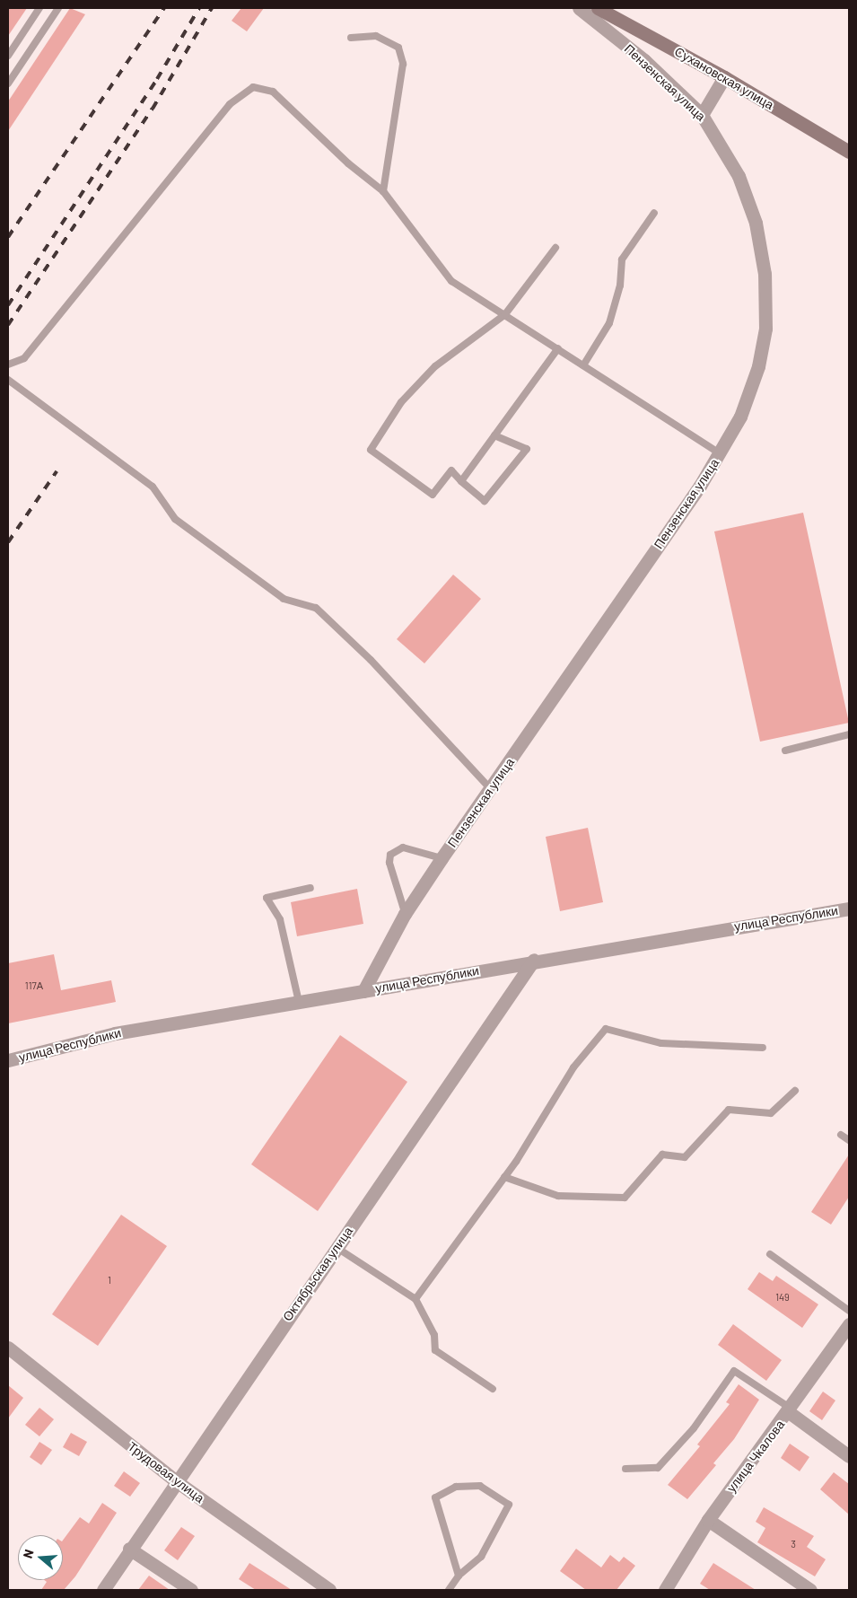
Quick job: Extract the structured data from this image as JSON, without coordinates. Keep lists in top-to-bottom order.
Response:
{
  "streets": {
    "street": [
      "Сухановская улица",
      "Пензенская улица",
      "улица Республики",
      "Октябрьская улица",
      "улица Чкалова",
      "Трудовая улица"
    ]
  },
  "crossings": [
    ["Пензенская улица", "улица Республики"],
    ["улица Республики", "Октябрьская улица"],
    ["Октябрьская улица", "Трудовая улица"]
  ],
  "house_numbers": [
    "117А",
    "1",
    "149",
    "3"
  ],
  "north": "left"
}
